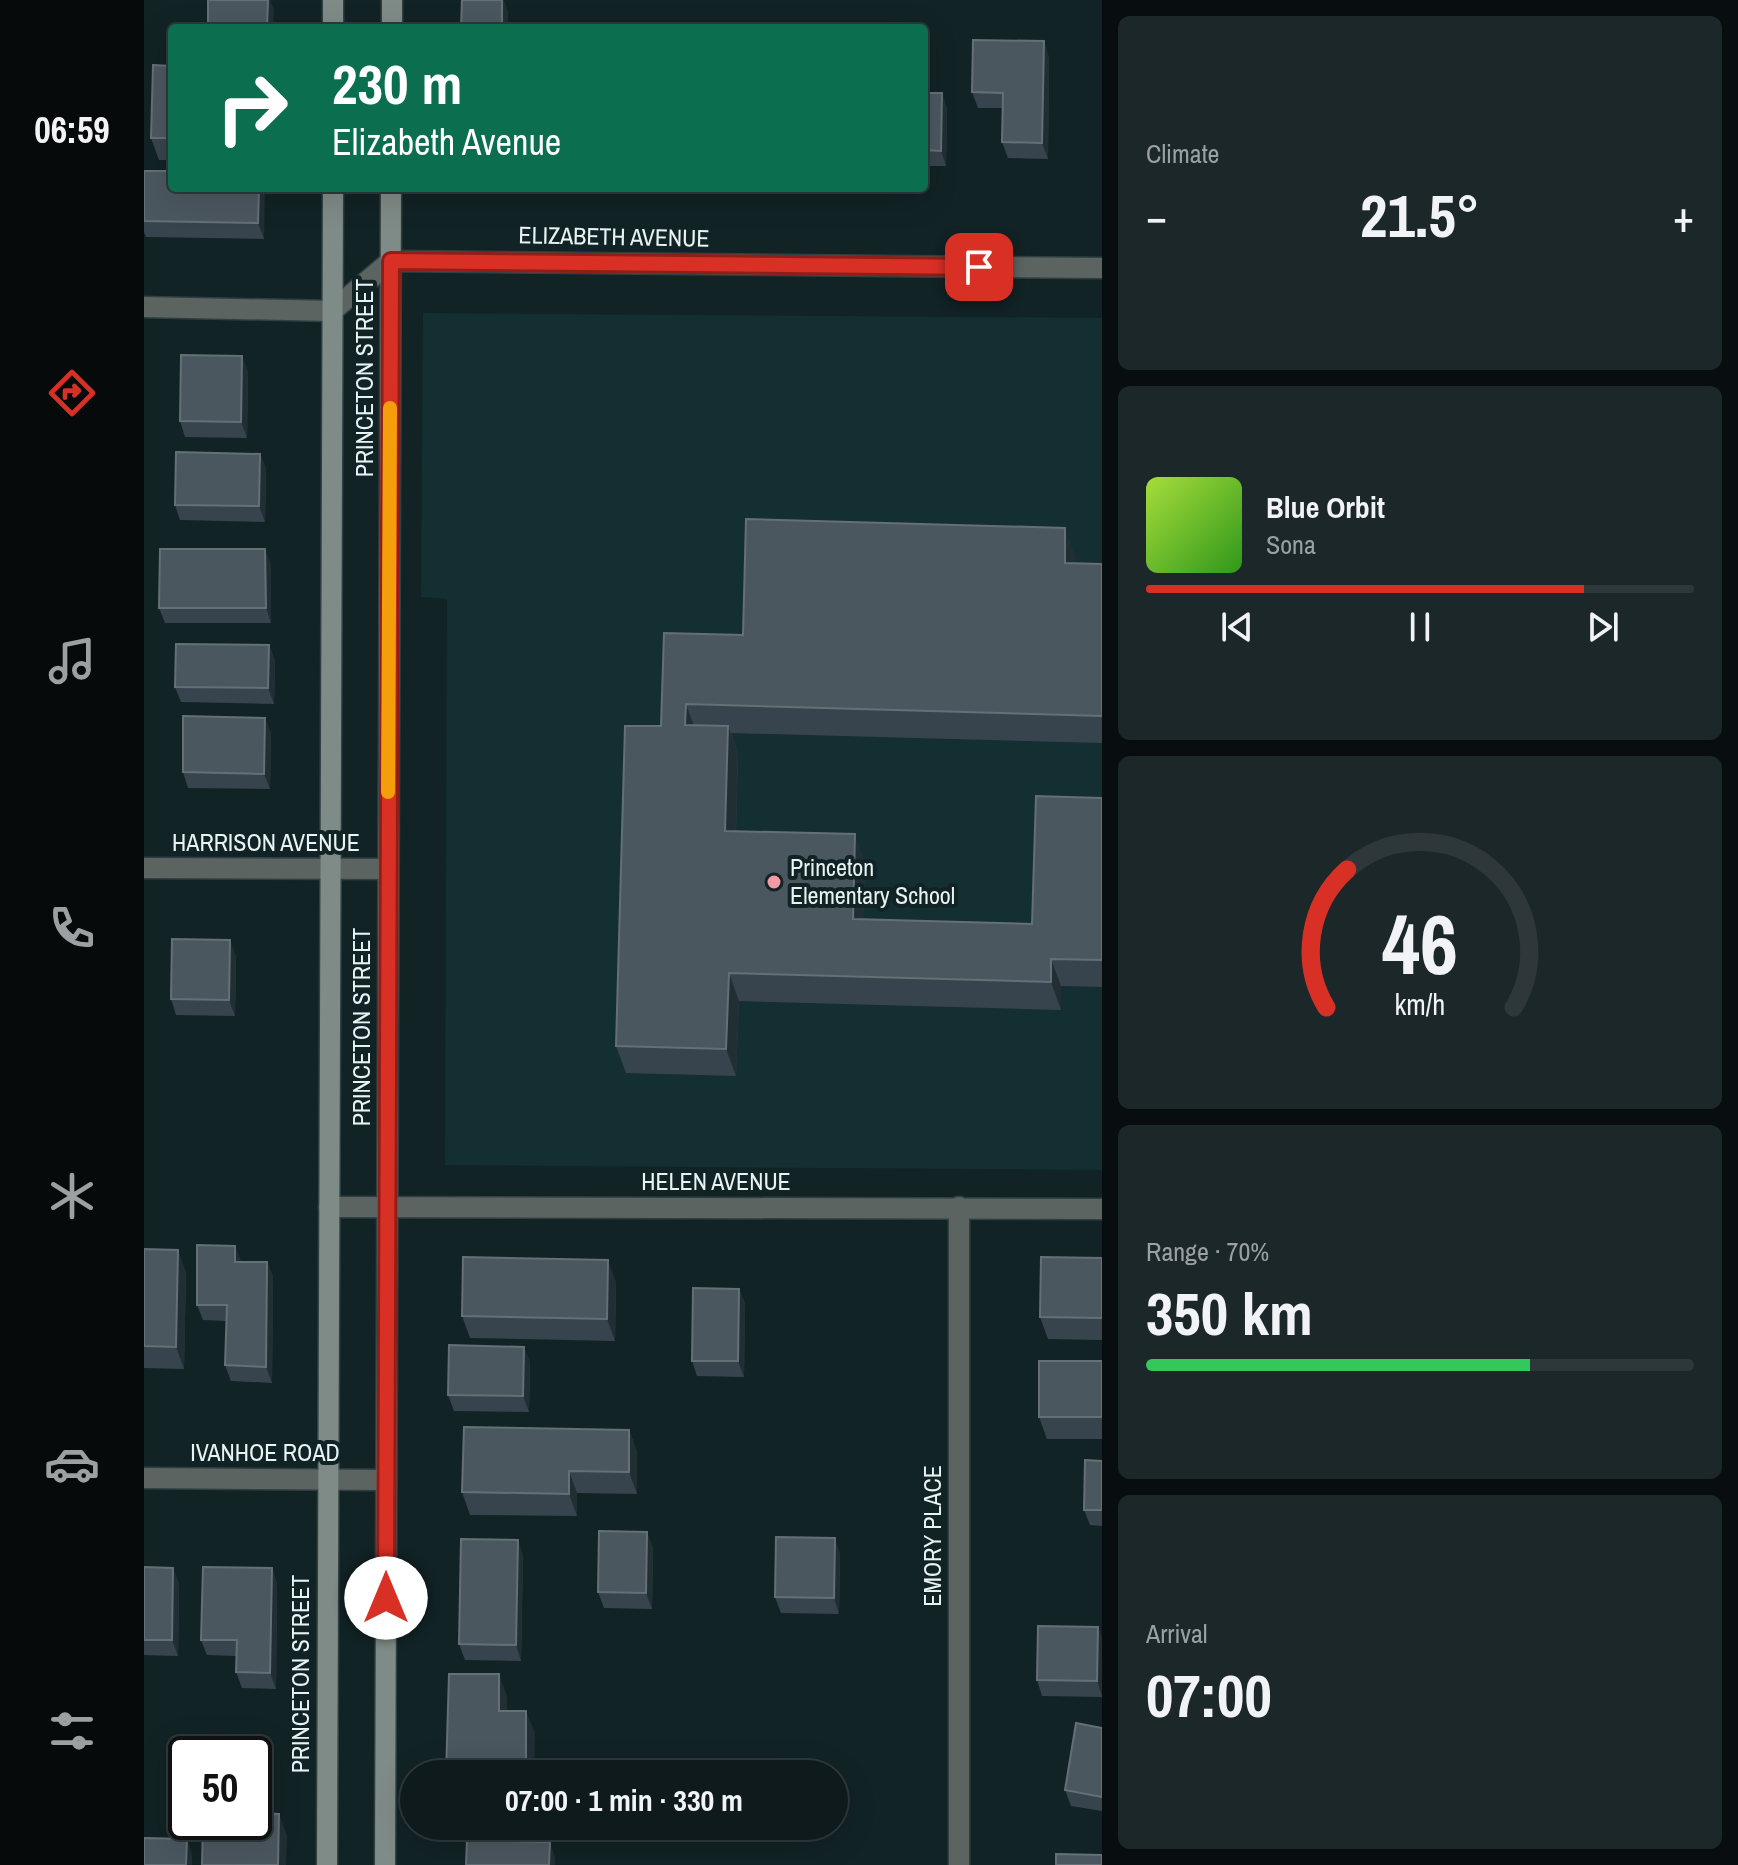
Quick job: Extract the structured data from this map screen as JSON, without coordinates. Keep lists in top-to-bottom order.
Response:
{
  "streets": {
    "main road": ["PRINCETON STREET"],
    "street": [
      "ELIZABETH AVENUE",
      "HARRISON AVENUE",
      "HELEN AVENUE",
      "IVANHOE ROAD",
      "EMORY PLACE"
    ]
  },
  "crossings": [
    ["ELIZABETH AVENUE", "PRINCETON STREET"],
    ["PRINCETON STREET", "HARRISON AVENUE"],
    ["PRINCETON STREET", "HELEN AVENUE"],
    ["PRINCETON STREET", "IVANHOE ROAD"],
    ["HELEN AVENUE", "EMORY PLACE"]
  ],
  "places": ["Princeton Elementary School"],
  "page": {
    "tabs": "06:59",
    "tile": [
      "Climate",
      ["Range · 70%", "350 km"],
      ["Arrival", "07:00"]
    ],
    "turn": ["230 m", "Elizabeth Avenue"],
    "heat": ["−", "21.5°", "+"],
    "song": ["Blue Orbit", "Sona"],
    "limit": "50",
    "trip": "07:00 · 1 min · 330 m",
    "gauge": ["46", "km/h"]
  }
}
